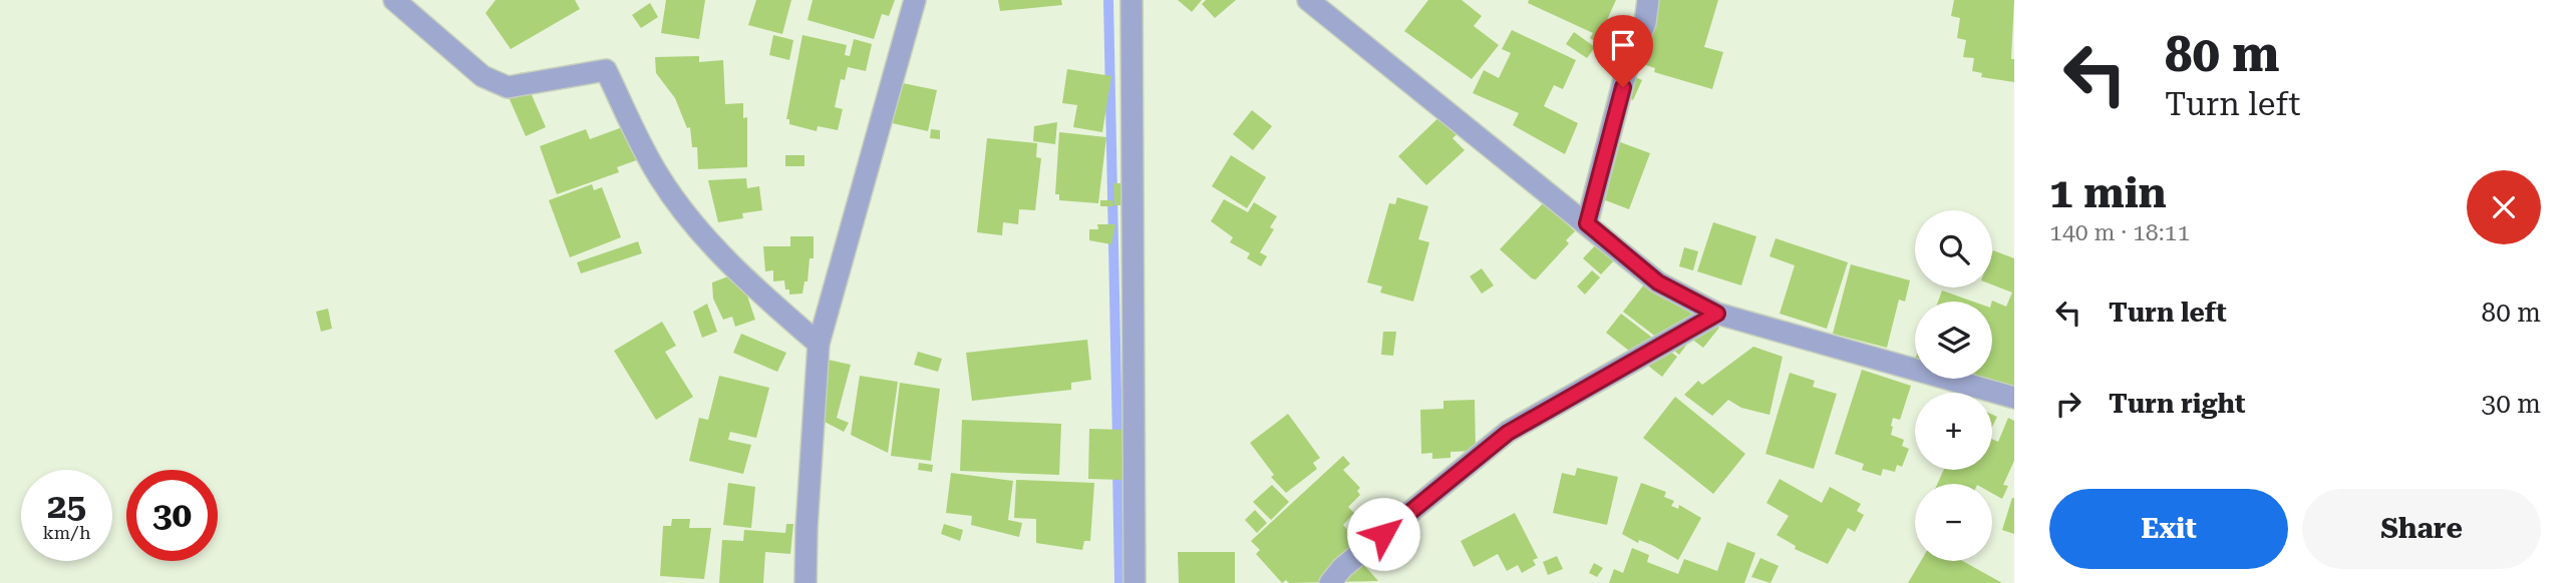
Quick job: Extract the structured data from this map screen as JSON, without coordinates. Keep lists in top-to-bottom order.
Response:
{
  "page": {
    "turn": ["80 m", "Turn left"],
    "heading": ["1 min", "140 m · 18:11"],
    "map_buttons": ["+", "−"],
    "list": [
      {
        "name": "Turn left",
        "value": "80 m"
      },
      {
        "name": "Turn right",
        "value": "30 m"
      }
    ],
    "speed": "25 km/h",
    "limit": "30",
    "buttons": ["Exit", "Share"]
  }
}
